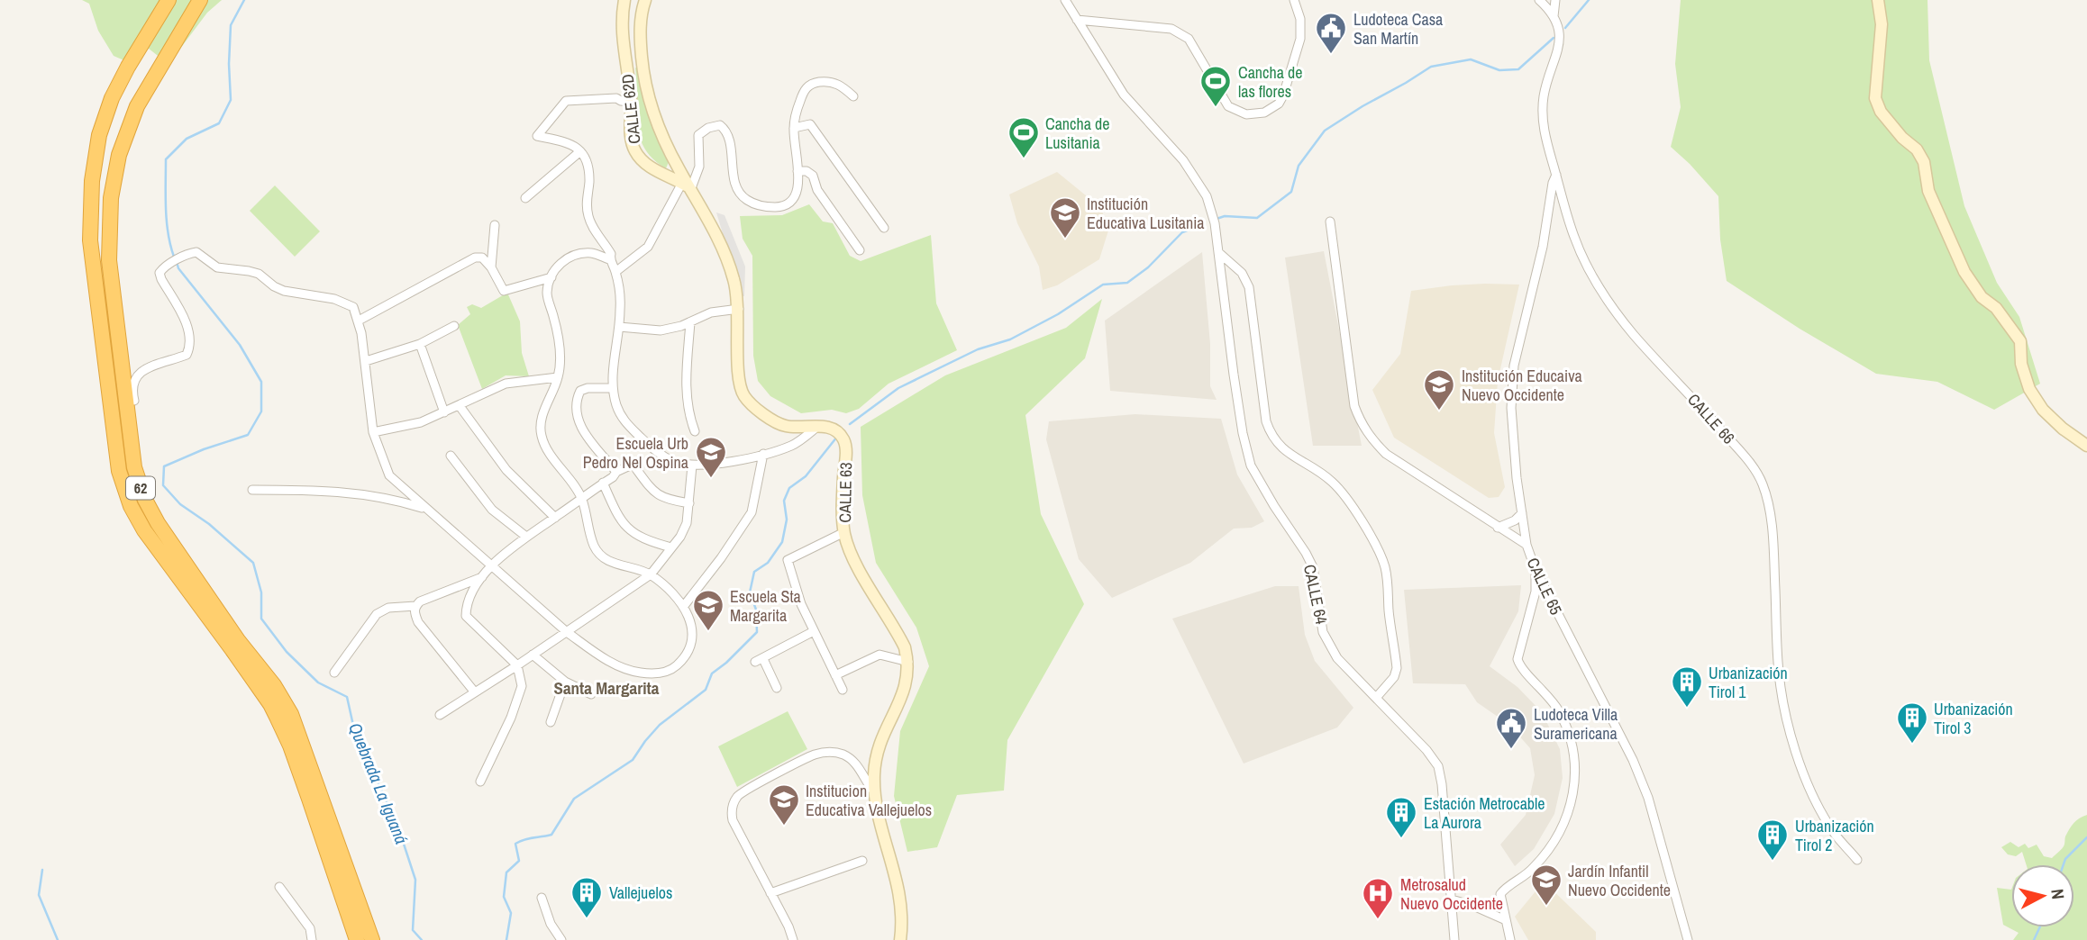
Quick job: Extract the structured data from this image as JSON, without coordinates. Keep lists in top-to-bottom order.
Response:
{
  "streets": {
    "highway": ["62"],
    "main road": ["CALLE 62D", "CALLE 63"],
    "street": ["CALLE 66", "CALLE 65", "CALLE 64"]
  },
  "crossings": [
    ["CALLE 66", "CALLE 65"]
  ],
  "districts": ["Santa Margarita"],
  "water": ["Quebrada La Iguaná"],
  "places": {
    "public building": ["Ludoteca Casa San Martín", "Ludoteca Villa Suramericana"],
    "sports": ["Cancha de las flores", "Cancha de Lusitania"],
    "school or university": [
      "Institución Educativa Lusitania",
      "Institución Educaiva Nuevo Occidente",
      "Escuela Urb Pedro Nel Ospina",
      "Escuela Sta Margarita",
      "Institucion Educativa Vallejuelos",
      "Jardín Infantil Nuevo Occidente"
    ],
    "building": [
      "Urbanización Tirol 1",
      "Urbanización Tirol 3",
      "Estación Metrocable La Aurora",
      "Urbanización Tirol 2",
      "Vallejuelos"
    ],
    "hospital": ["Metrosalud Nuevo Occidente"]
  },
  "north": "right"
}
